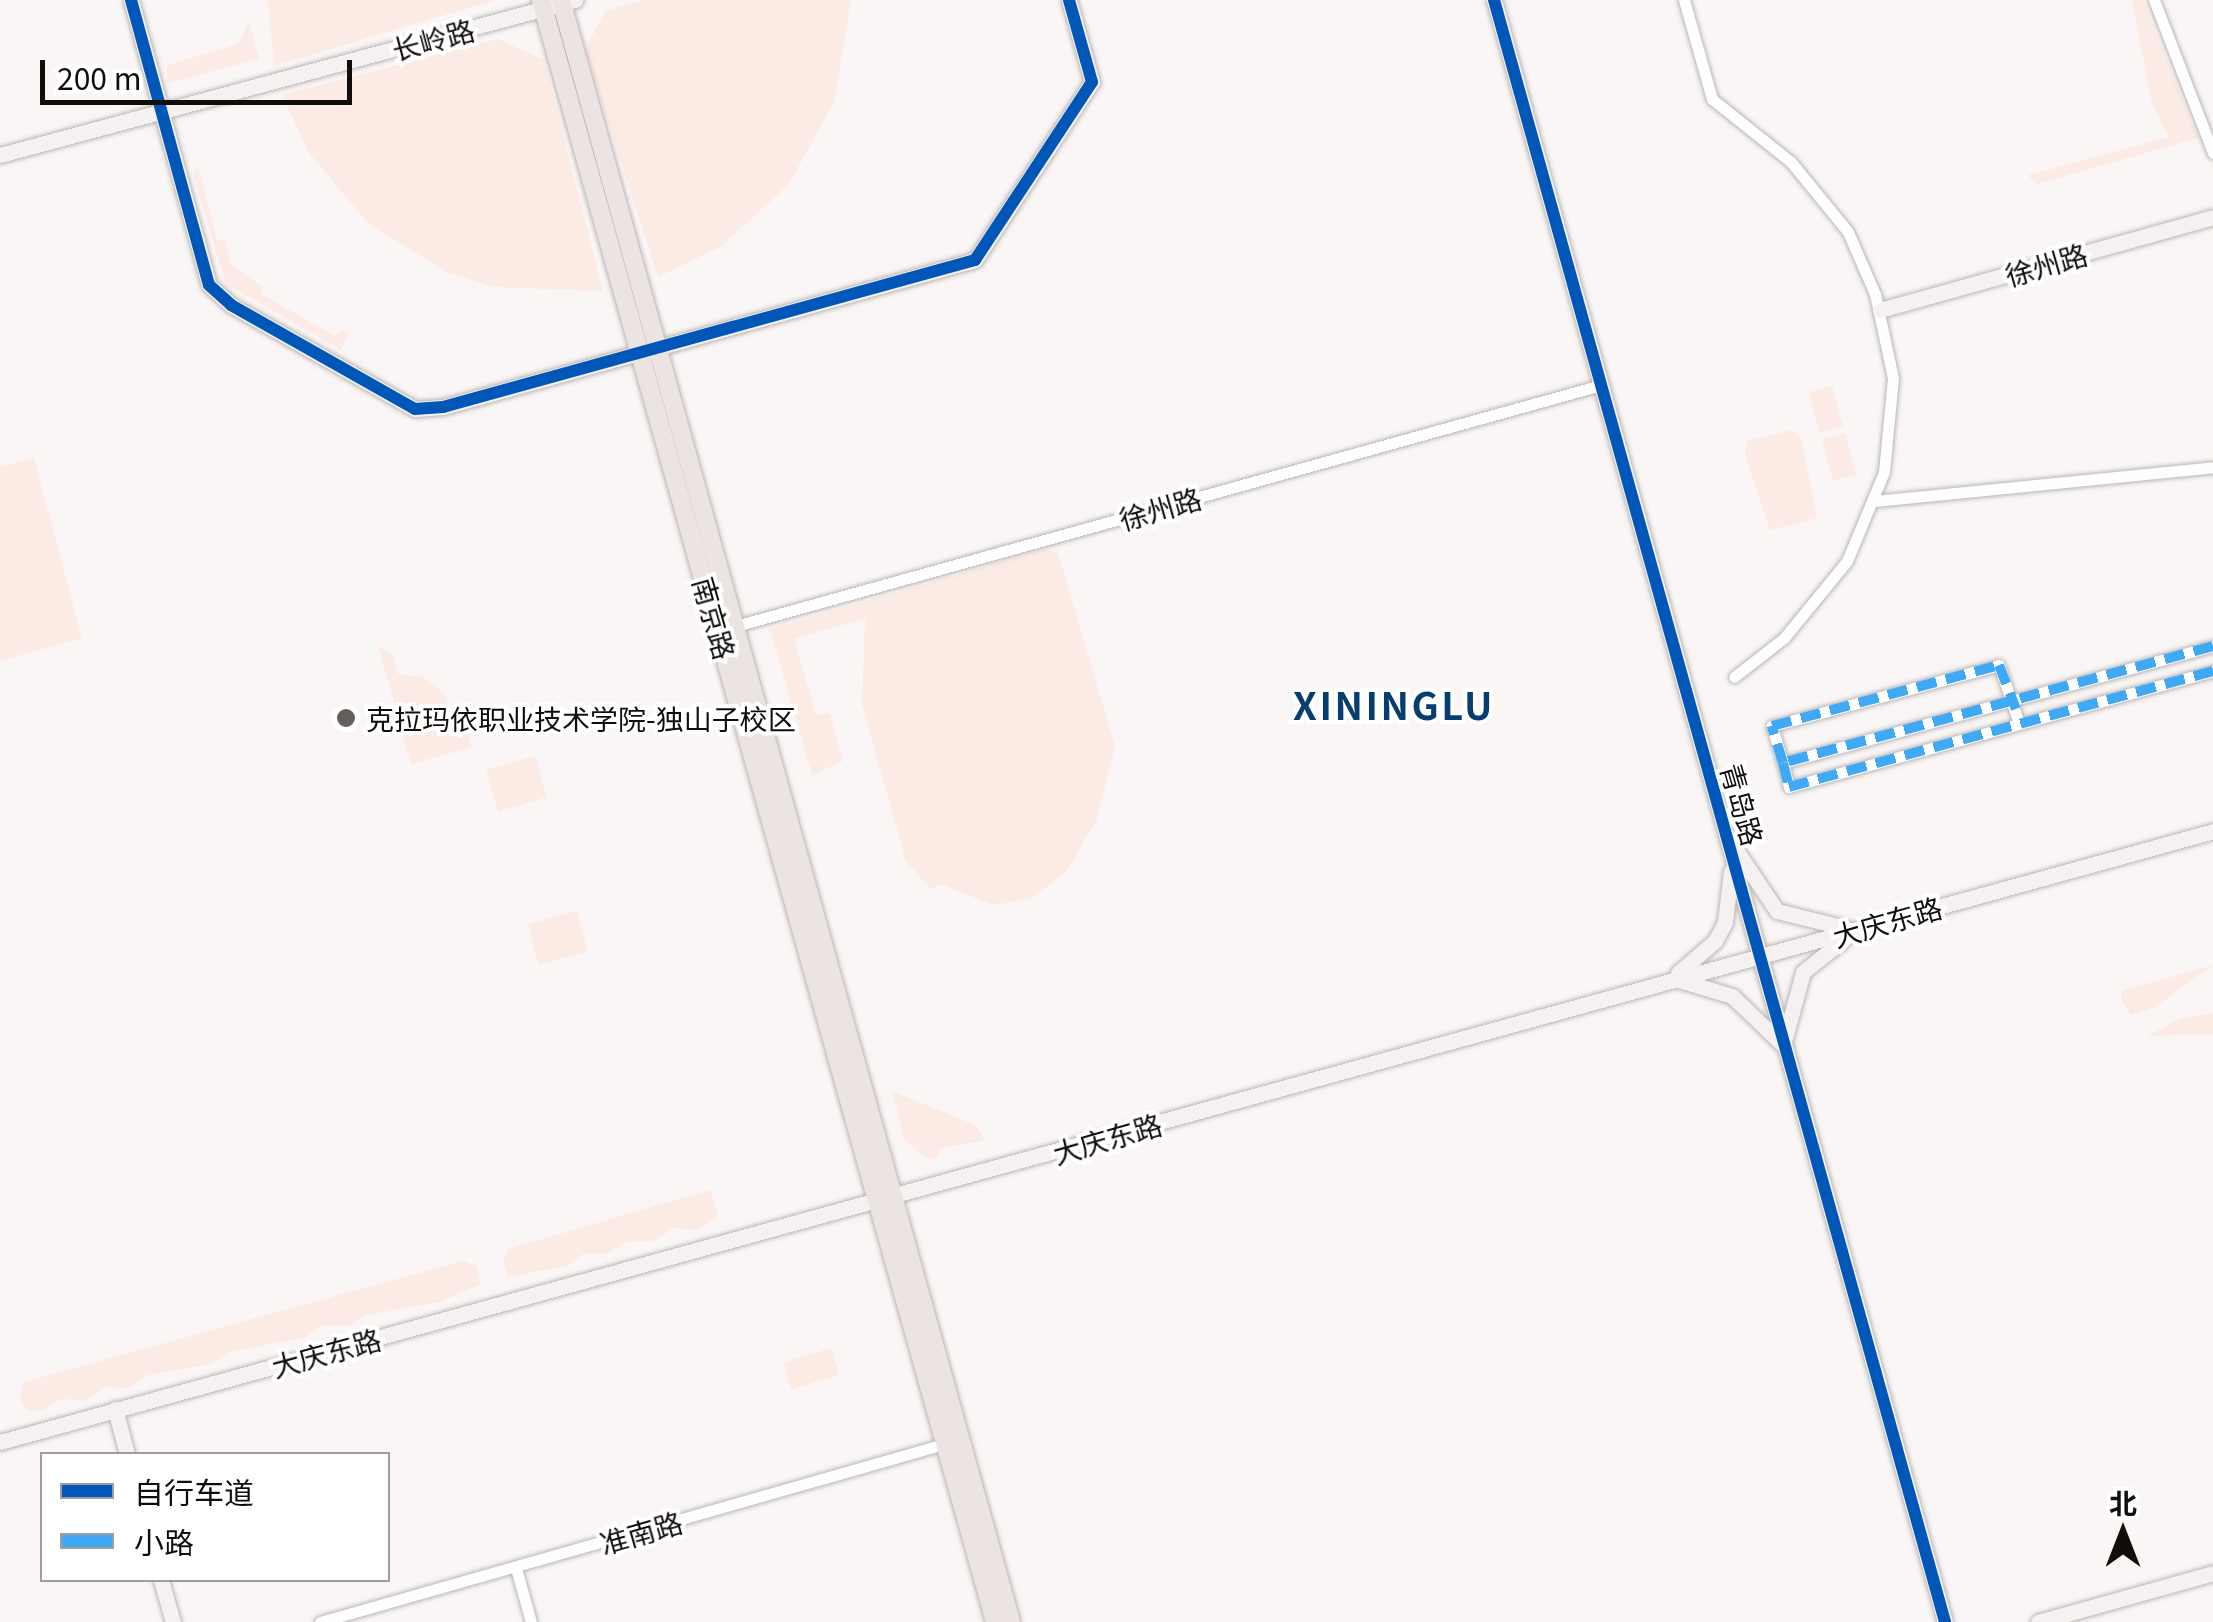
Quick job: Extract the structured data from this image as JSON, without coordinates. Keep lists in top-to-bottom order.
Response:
{
  "streets": {
    "main road": ["南京路"],
    "street": [
      "长岭路",
      "徐州路",
      "青岛路",
      "大庆东路",
      "准南路"
    ]
  },
  "crossings": [
    ["长岭路", "南京路"],
    ["徐州路", "南京路"],
    ["徐州路", "青岛路"],
    ["南京路", "大庆东路"],
    ["南京路", "准南路"],
    ["青岛路", "大庆东路"]
  ],
  "districts": ["XININGLU"],
  "places": ["克拉玛依职业技术学院-独山子校区"],
  "legend": ["自行车道", "小路"],
  "scale_bar": "200 m",
  "north": "top"
}
